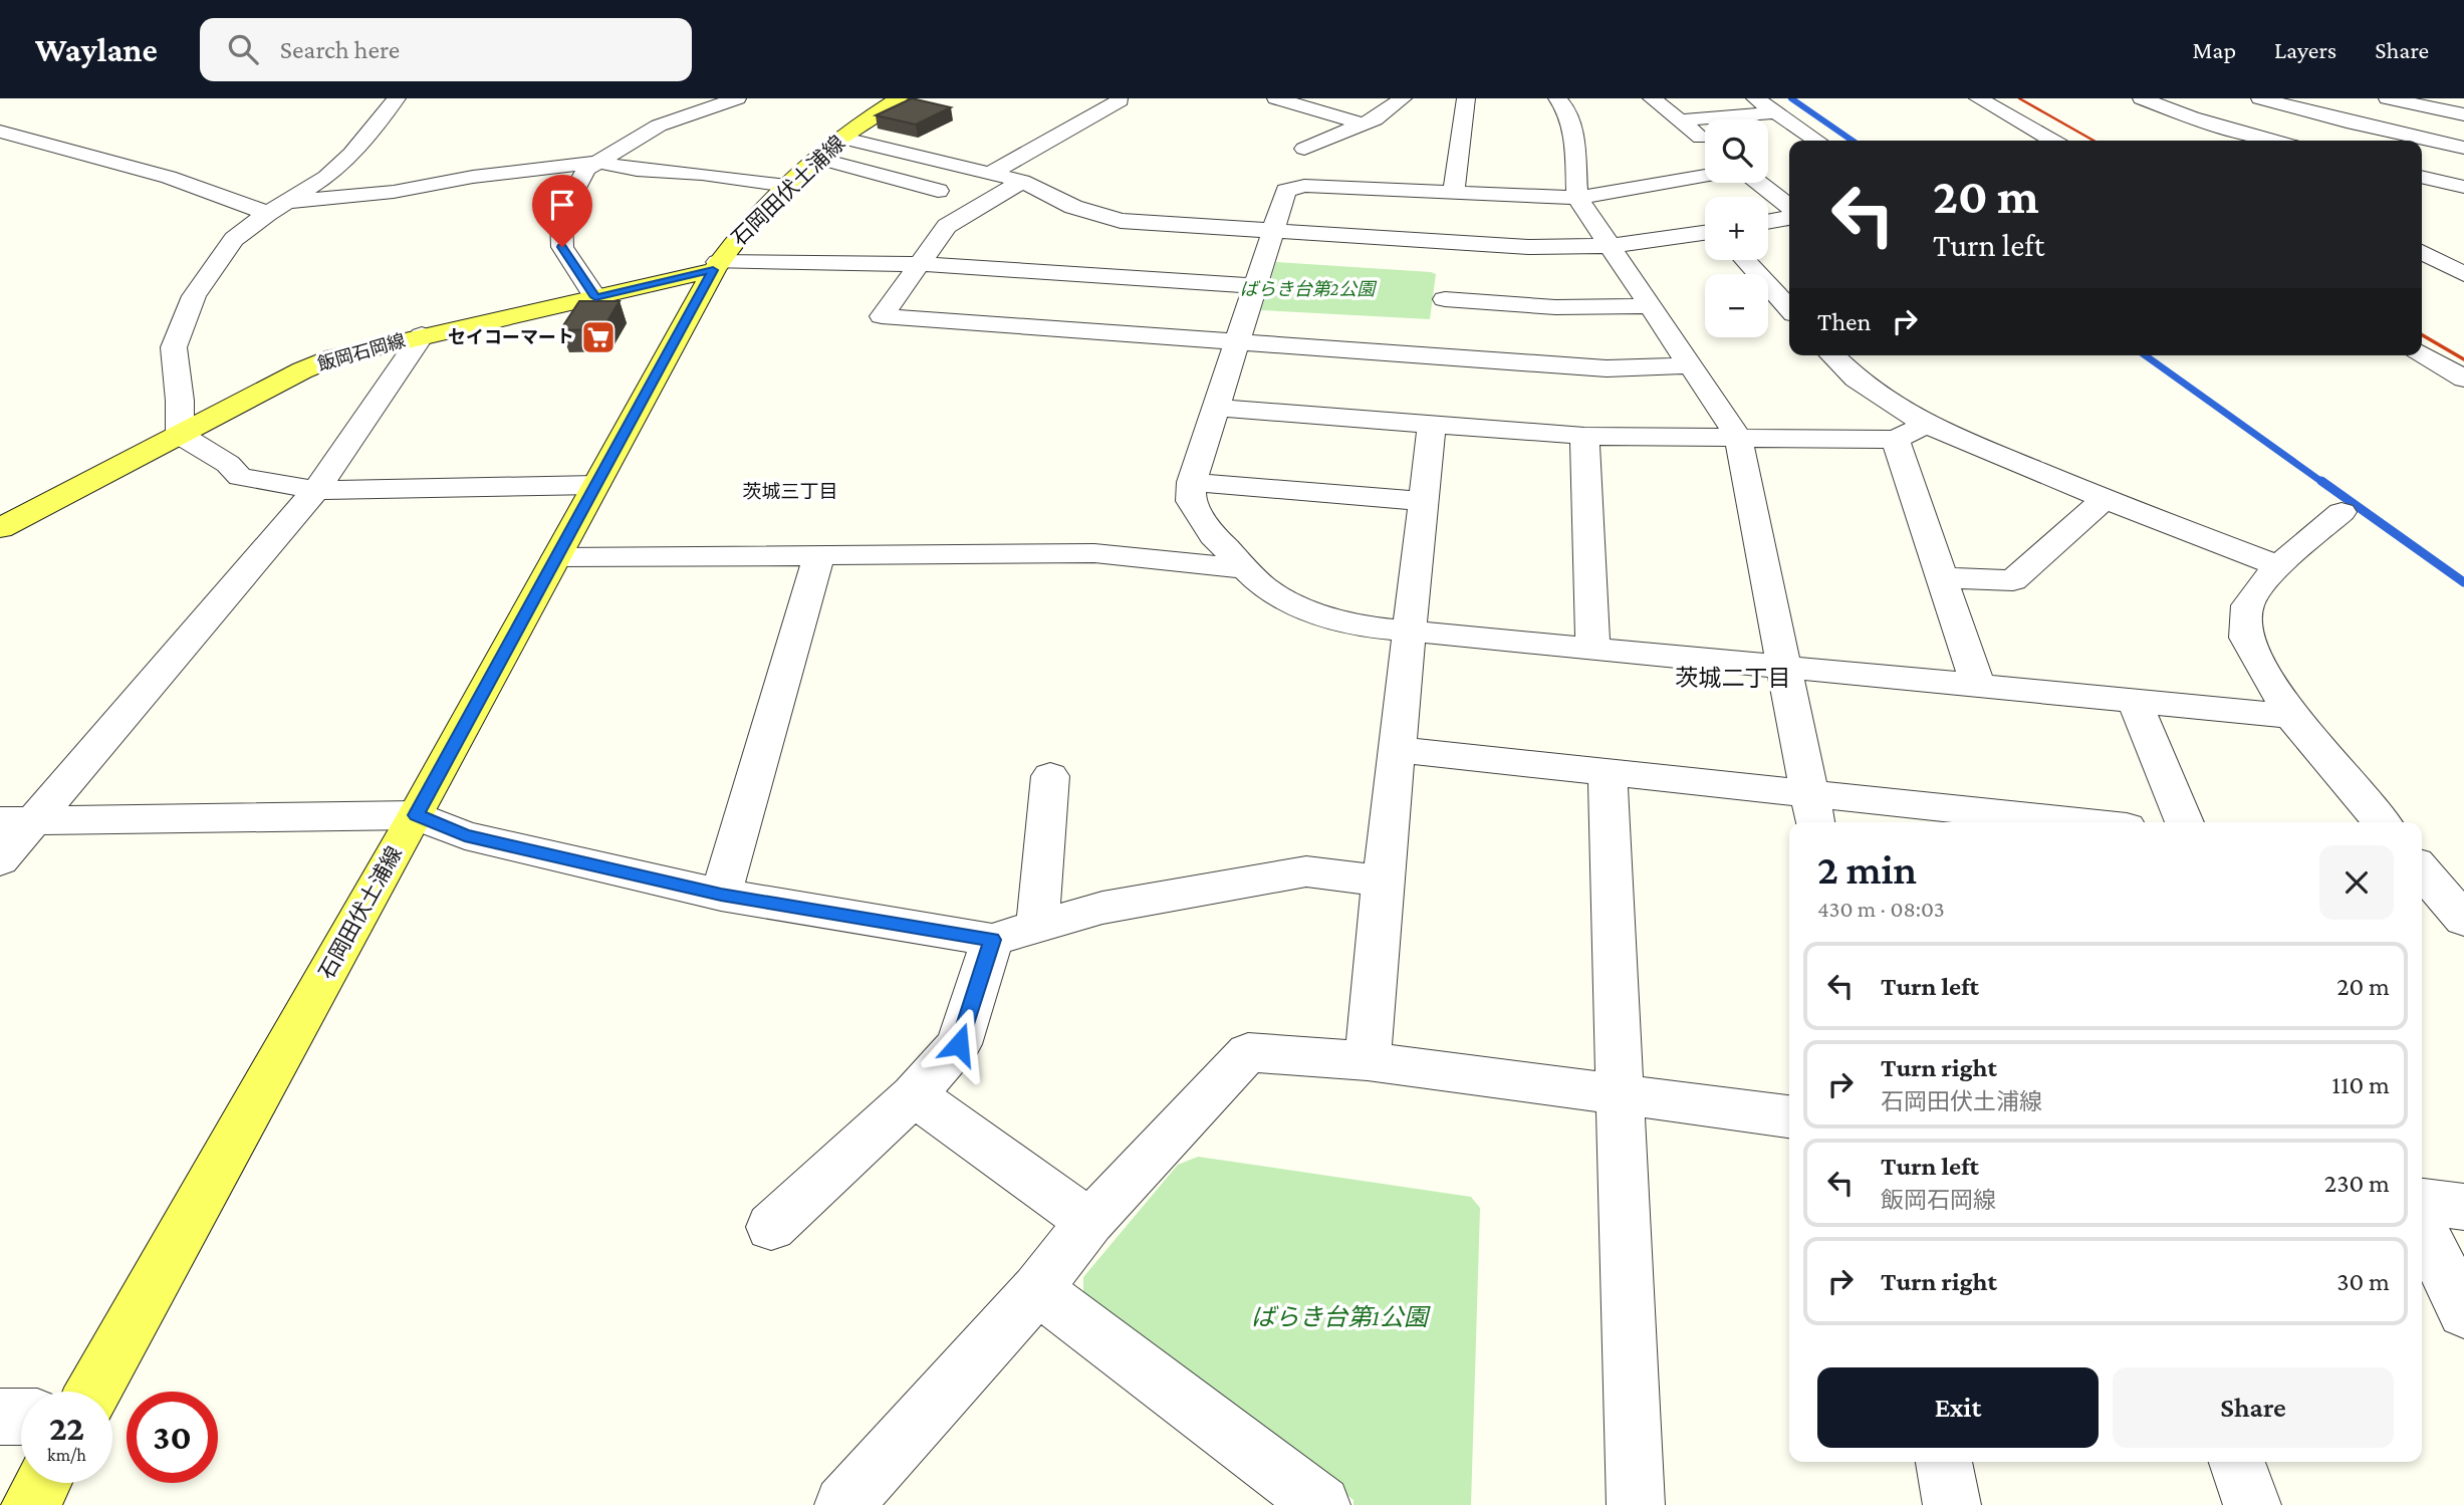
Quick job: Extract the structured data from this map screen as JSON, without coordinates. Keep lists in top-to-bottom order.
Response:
{
  "streets": {
    "main road": ["石岡田伏土浦線", "飯岡石岡線"]
  },
  "crossings": [
    ["石岡田伏土浦線", "飯岡石岡線"]
  ],
  "districts": ["茨城三丁目", "茨城二丁目"],
  "parks": ["ばらき台第2公園", "ばらき台第1公園"],
  "places": {
    "supermarket": ["セイコーマート"]
  },
  "page": {
    "header": "Waylane",
    "search": "Search here",
    "nav": ["Map", "Layers", "Share"],
    "map_buttons": ["+", "−"],
    "turn": ["20 m", "Turn left"],
    "then": "Then",
    "heading": ["2 min", "430 m · 08:03"],
    "list": [
      {
        "name": "Turn left",
        "value": "20 m"
      },
      {
        "name": "Turn right",
        "note": "石岡田伏土浦線",
        "value": "110 m"
      },
      {
        "name": "Turn left",
        "note": "飯岡石岡線",
        "value": "230 m"
      },
      {
        "name": "Turn right",
        "value": "30 m"
      }
    ],
    "buttons": ["Exit", "Share"],
    "speed": "22 km/h",
    "limit": "30"
  }
}
